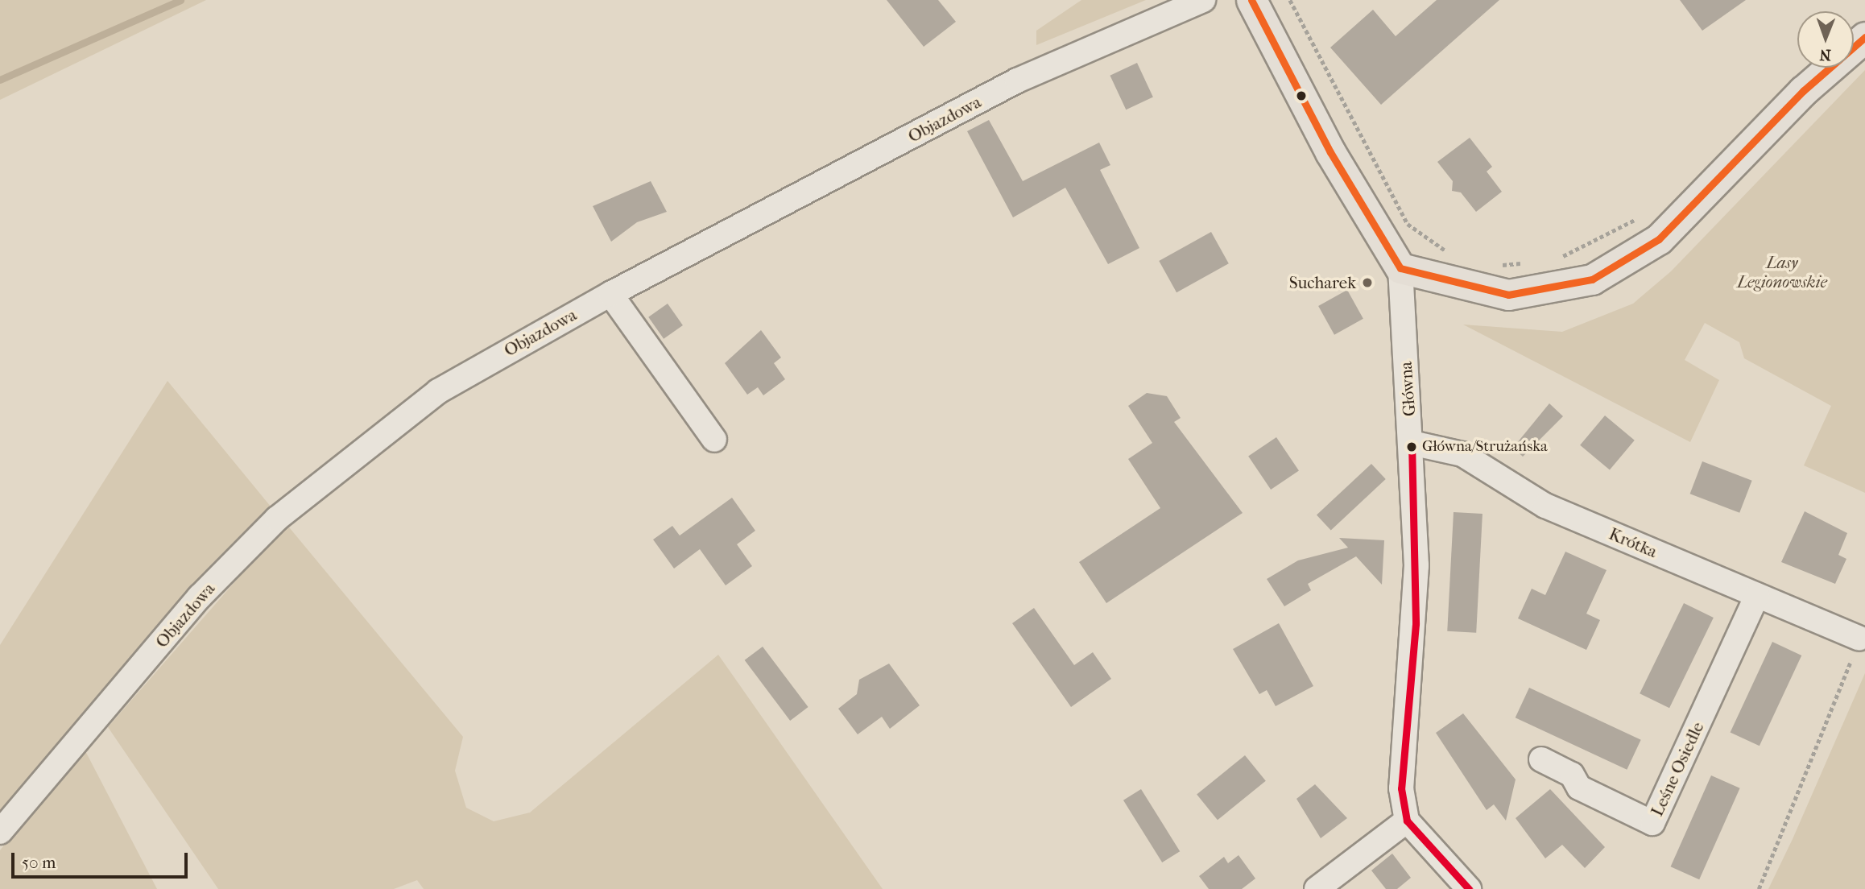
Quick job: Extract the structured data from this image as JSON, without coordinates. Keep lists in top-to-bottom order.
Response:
{
  "streets": {
    "street": [
      "Objazdowa",
      "Główna",
      "Krótka",
      "Leśne Osiedle"
    ]
  },
  "crossings": [
    ["Główna", "Krótka"],
    ["Krótka", "Leśne Osiedle"]
  ],
  "parks": ["Lasy Legionowskie"],
  "places": ["Sucharek", "Główna/Strużańska"],
  "scale_bar": "50 m",
  "north": "bottom"
}
